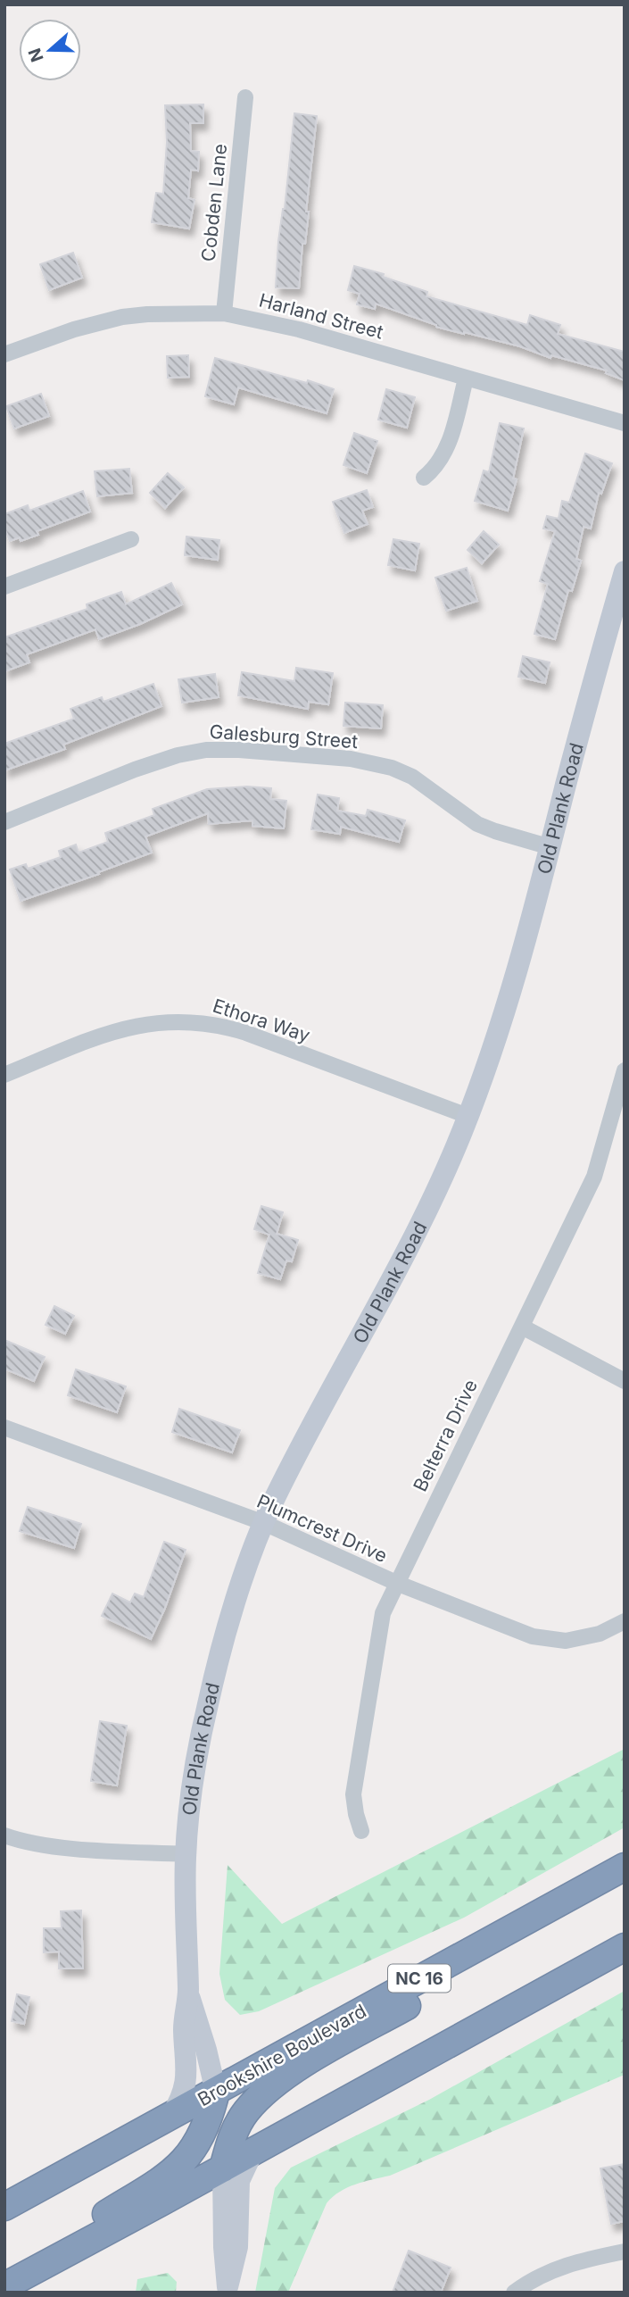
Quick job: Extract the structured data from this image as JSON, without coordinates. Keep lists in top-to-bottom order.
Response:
{
  "streets": {
    "highway": ["NC 16", "Brookshire Boulevard"],
    "street": [
      "Cobden Lane",
      "Harland Street",
      "Galesburg Street",
      "Old Plank Road",
      "Ethora Way",
      "Belterra Drive",
      "Plumcrest Drive"
    ]
  },
  "crossings": [
    ["Cobden Lane", "Harland Street"],
    ["Galesburg Street", "Old Plank Road"],
    ["Old Plank Road", "Ethora Way"],
    ["Old Plank Road", "Plumcrest Drive"],
    ["Old Plank Road", "Brookshire Boulevard"],
    ["Belterra Drive", "Plumcrest Drive"]
  ],
  "north": "left"
}
